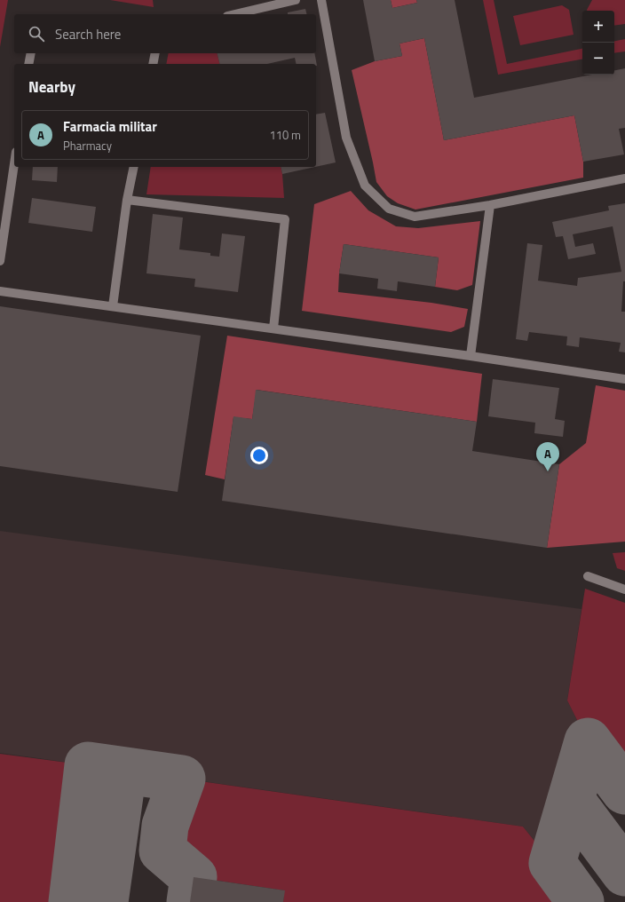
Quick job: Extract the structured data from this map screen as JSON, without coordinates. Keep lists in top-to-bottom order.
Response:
{
  "page": {
    "map_buttons": ["+", "−"],
    "search": "Search here",
    "heading": "Nearby",
    "list": [
      {
        "mark": "A",
        "name": "Farmacia militar",
        "note": "Pharmacy",
        "value": "110 m"
      }
    ],
    "pins": "A"
  }
}
